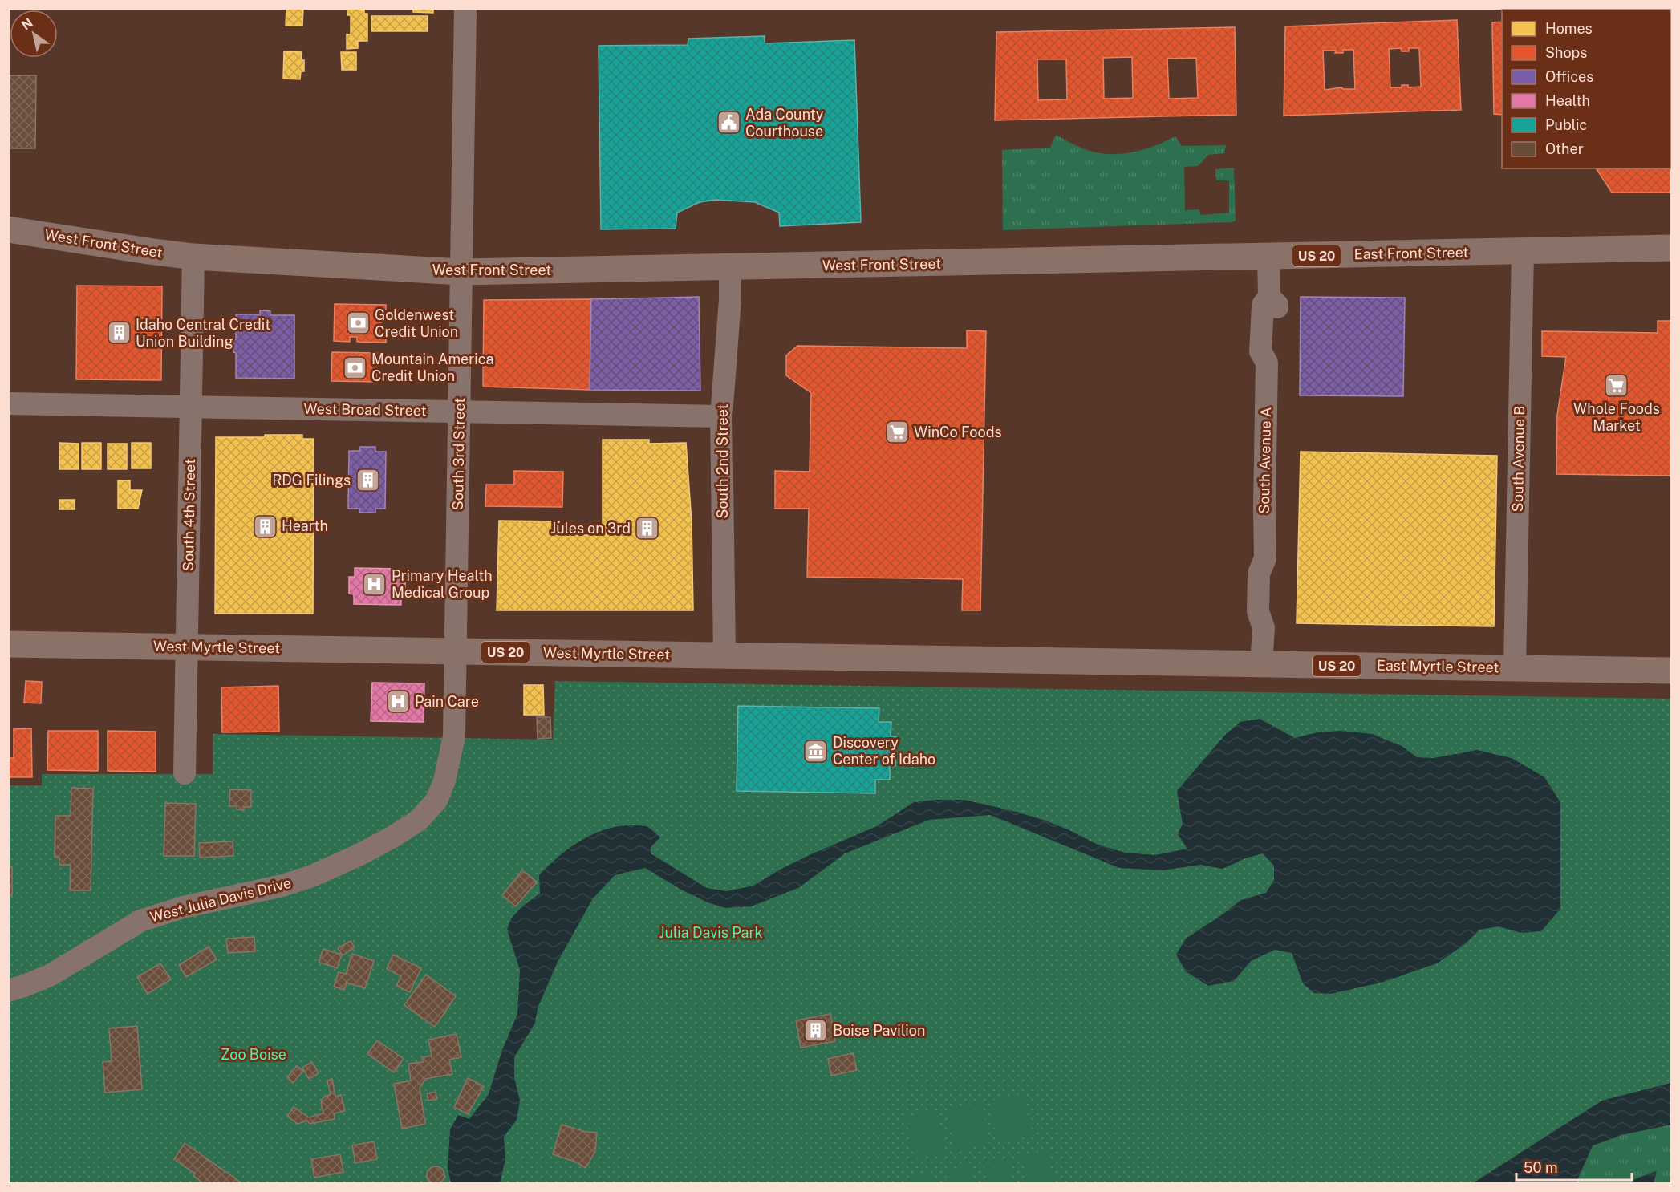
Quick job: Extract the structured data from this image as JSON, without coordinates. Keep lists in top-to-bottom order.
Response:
{
  "streets": {
    "main road": [
      "West Front Street",
      "East Front Street",
      "US 20",
      "West Myrtle Street",
      "East Myrtle Street"
    ],
    "street": [
      "West Broad Street",
      "South 3rd Street",
      "South Avenue B",
      "South Avenue A",
      "South 2nd Street",
      "South 4th Street",
      "West Julia Davis Drive"
    ]
  },
  "crossings": [
    ["West Front Street", "East Front Street"],
    ["West Front Street", "South 3rd Street"],
    ["West Front Street", "South 2nd Street"],
    ["West Front Street", "South 4th Street"],
    ["East Front Street", "South Avenue B"],
    ["East Front Street", "South Avenue A"],
    ["West Broad Street", "South 3rd Street"],
    ["West Broad Street", "South 2nd Street"],
    ["West Broad Street", "South 4th Street"],
    ["South 3rd Street", "West Myrtle Street"],
    ["South 3rd Street", "West Julia Davis Drive"],
    ["South Avenue B", "East Myrtle Street"],
    ["South Avenue A", "East Myrtle Street"],
    ["South 2nd Street", "West Myrtle Street"],
    ["South 4th Street", "West Myrtle Street"],
    ["West Myrtle Street", "East Myrtle Street"]
  ],
  "parks": ["Julia Davis Park", "Zoo Boise"],
  "places": {
    "public building": ["Ada County Courthouse"],
    "bank": ["Goldenwest Credit Union", "Mountain America Credit Union"],
    "building": [
      "Idaho Central Credit Union Building",
      "RDG Filings",
      "Hearth",
      "Jules on 3rd",
      "Boise Pavilion"
    ],
    "supermarket": ["Whole Foods Market", "WinCo Foods"],
    "hospital": ["Primary Health Medical Group", "Pain Care"],
    "museum": ["Discovery Center of Idaho"]
  },
  "legend": [
    "Homes",
    "Shops",
    "Offices",
    "Health",
    "Public",
    "Other"
  ],
  "scale_bar": "50 m",
  "north": "top left"
}
